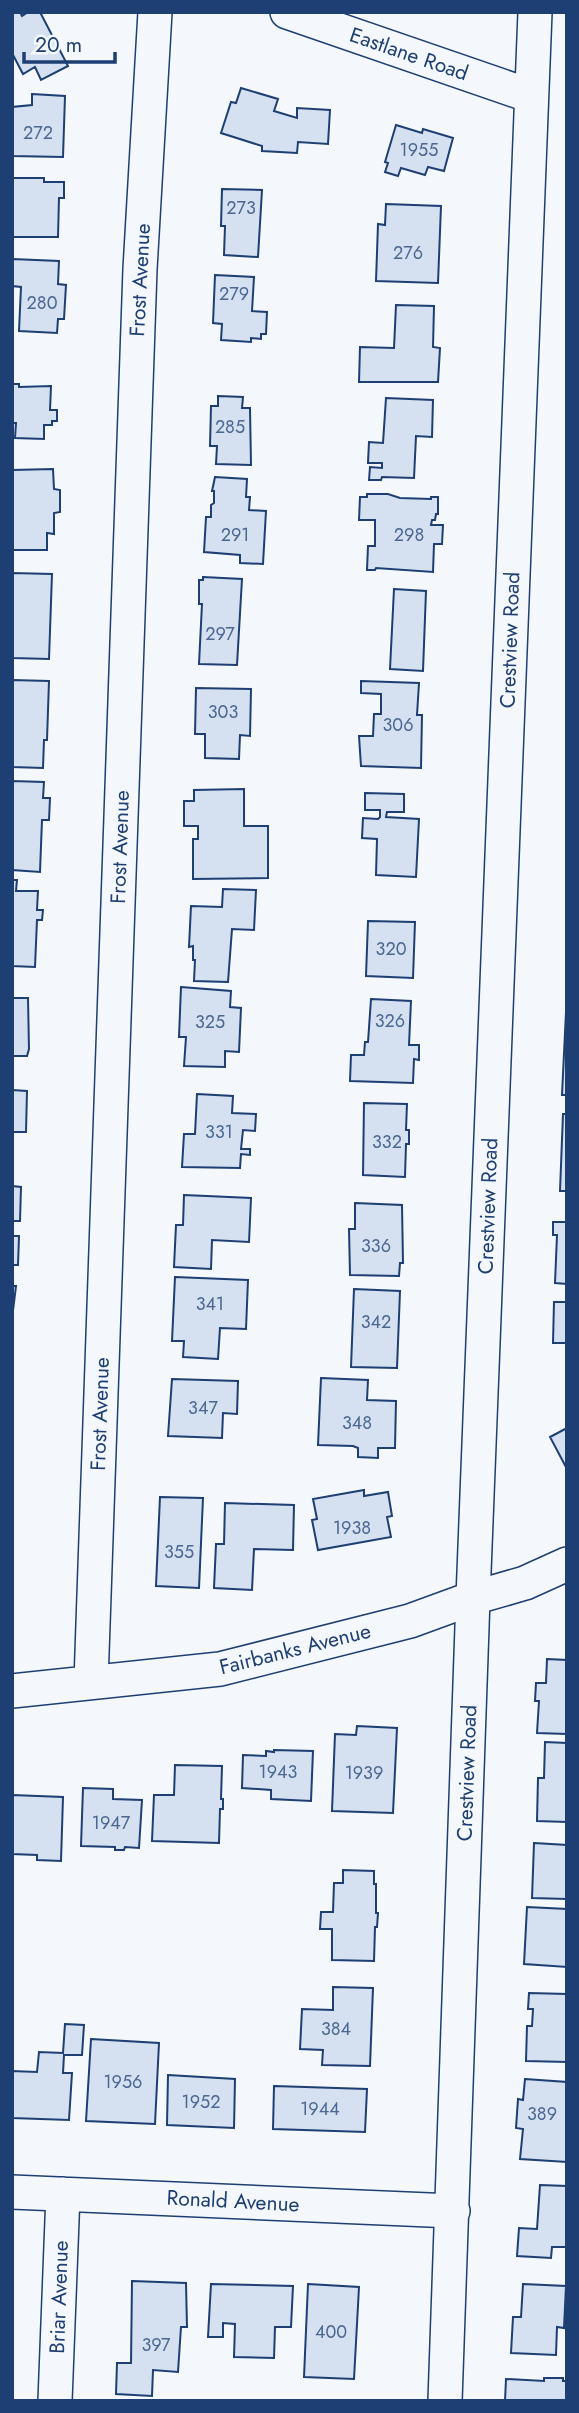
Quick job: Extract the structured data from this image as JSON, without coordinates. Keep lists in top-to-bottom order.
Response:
{
  "streets": {
    "street": [
      "Eastlane Road",
      "Frost Avenue",
      "Crestview Road",
      "Fairbanks Avenue",
      "Ronald Avenue",
      "Briar Avenue"
    ]
  },
  "crossings": [
    ["Eastlane Road", "Crestview Road"],
    ["Frost Avenue", "Fairbanks Avenue"],
    ["Crestview Road", "Fairbanks Avenue"],
    ["Crestview Road", "Ronald Avenue"],
    ["Ronald Avenue", "Briar Avenue"]
  ],
  "house_numbers": [
    "272",
    "1955",
    "273",
    "276",
    "279",
    "280",
    "285",
    "291",
    "298",
    "297",
    "303",
    "306",
    "320",
    "326",
    "325",
    "331",
    "332",
    "336",
    "341",
    "342",
    "347",
    "348",
    "1938",
    "355",
    "1943",
    "1939",
    "1947",
    "384",
    "1956",
    "1952",
    "1944",
    "389",
    "400",
    "397"
  ],
  "scale_bar": "20 m"
}
